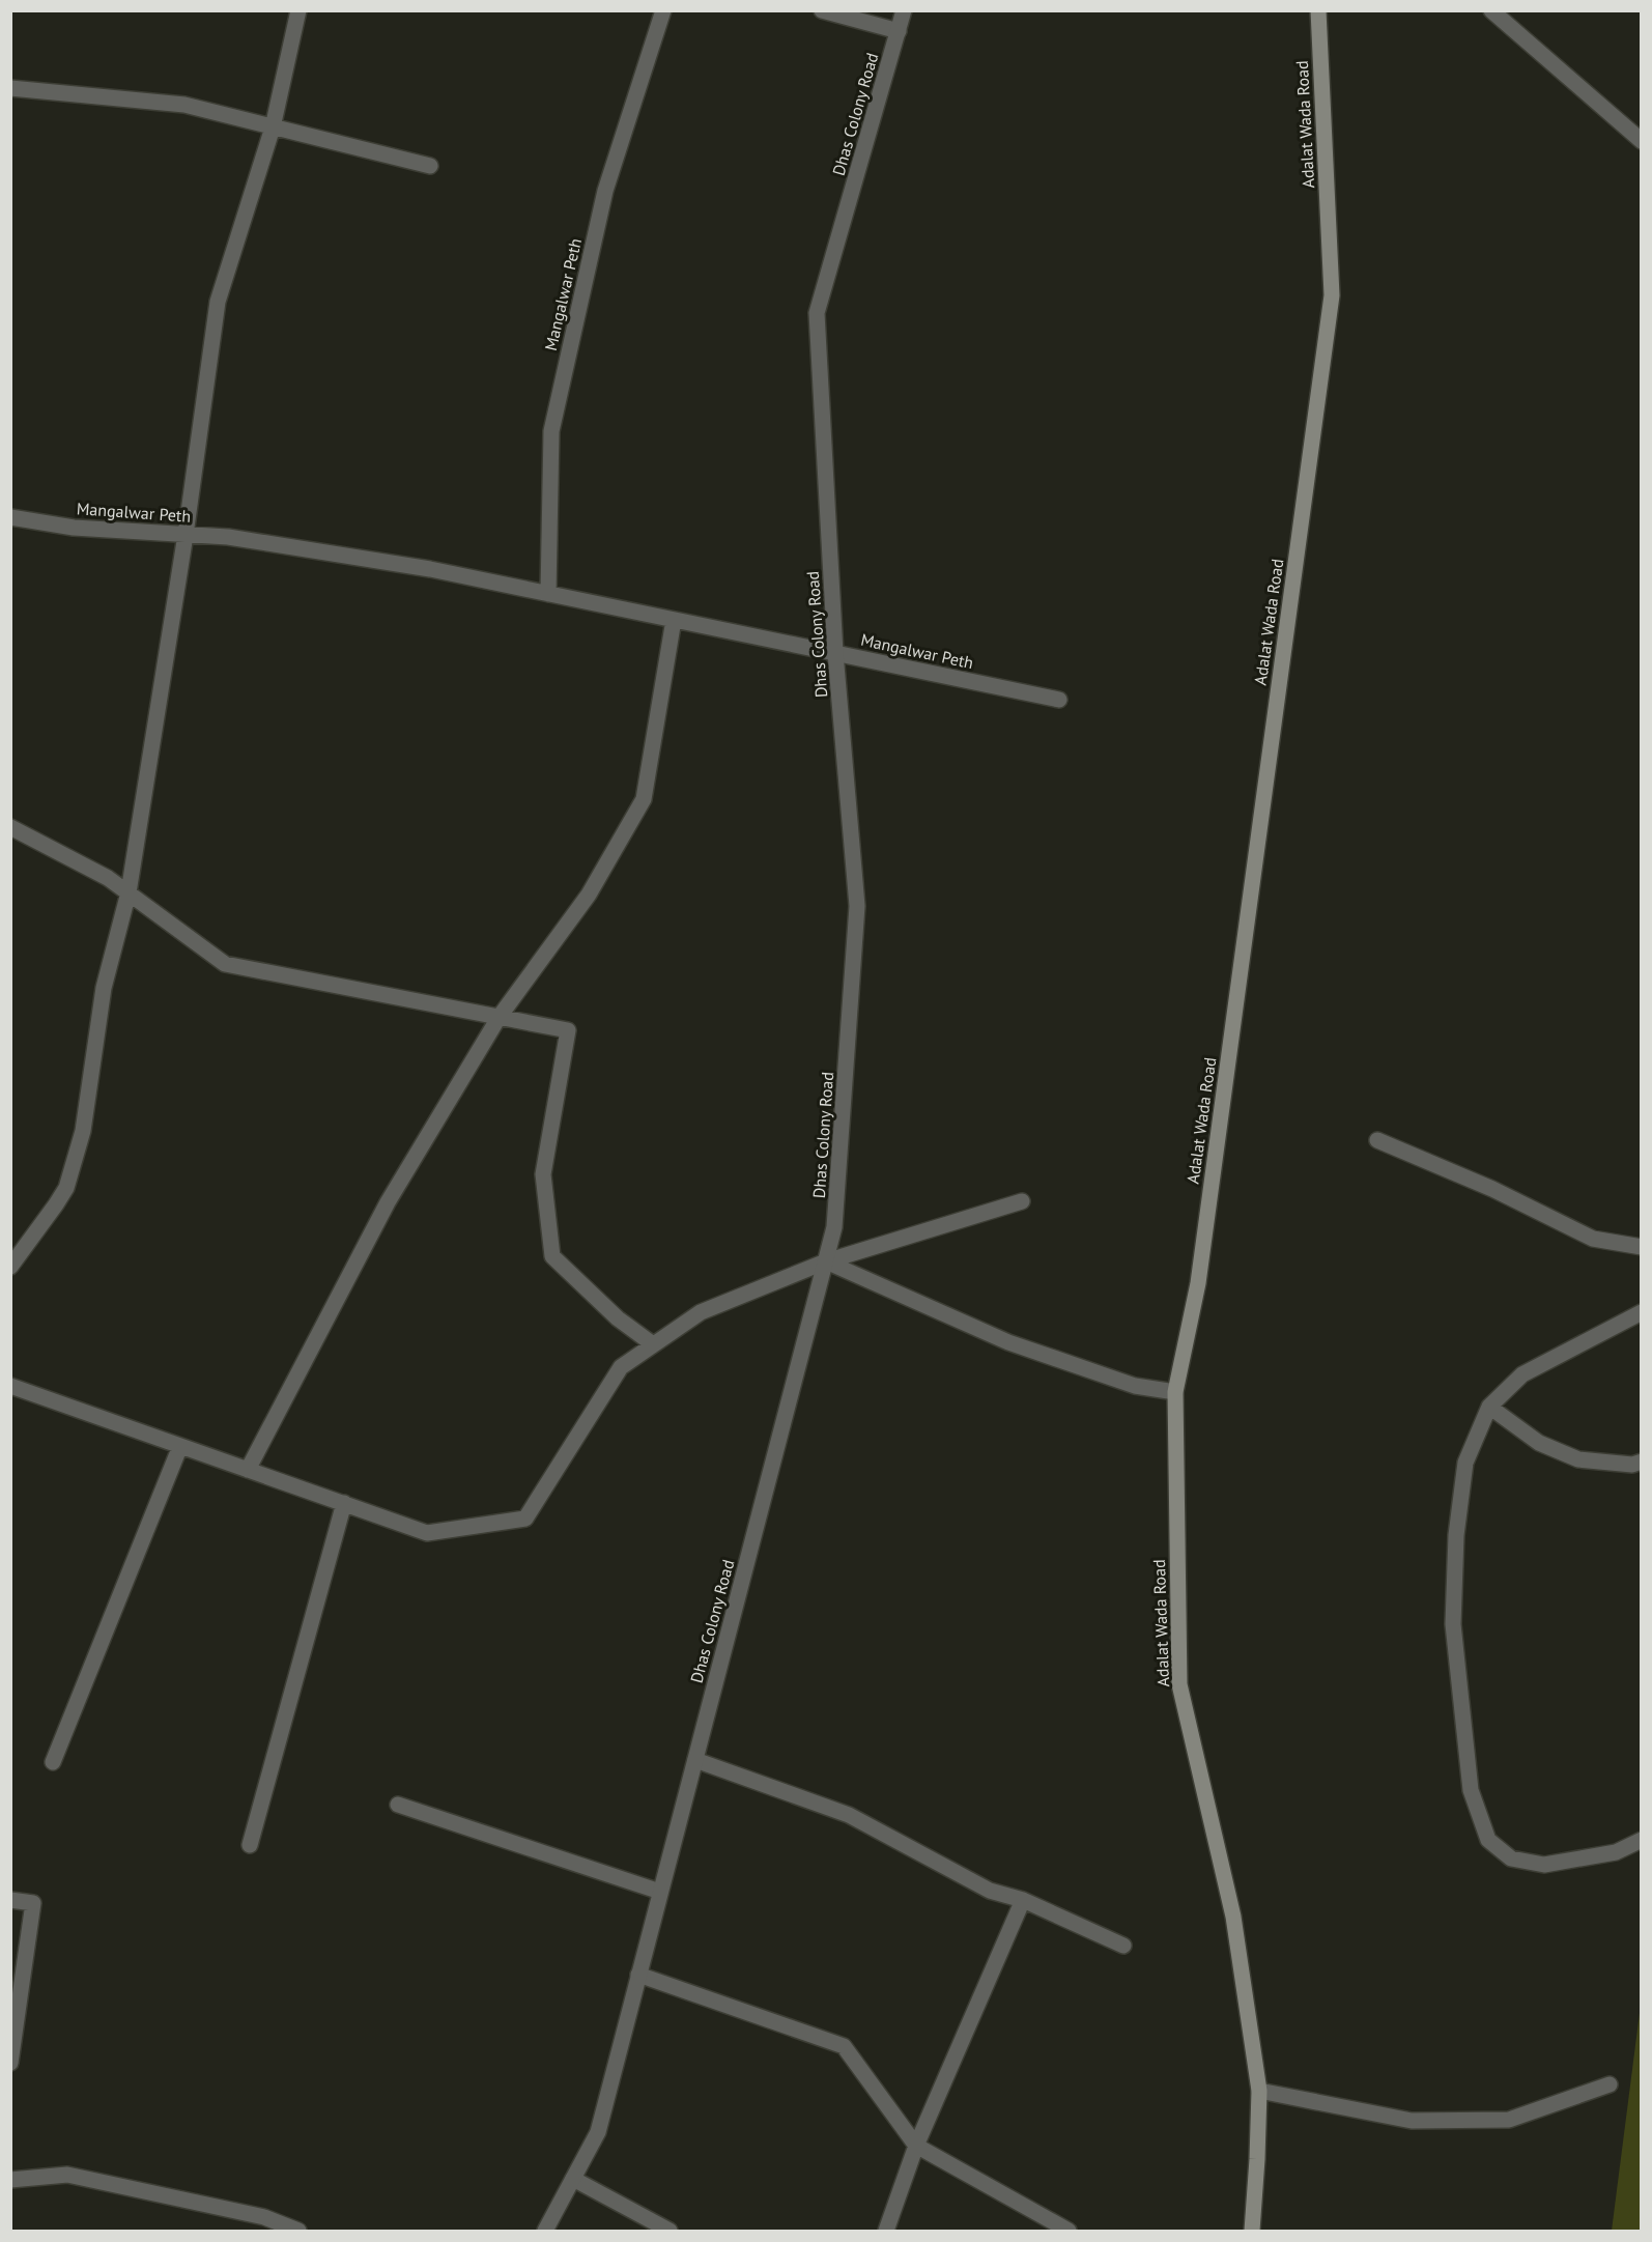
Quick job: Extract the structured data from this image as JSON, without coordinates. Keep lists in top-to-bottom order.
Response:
{
  "streets": {
    "main road": ["Adalat Wada Road"],
    "street": ["Dhas Colony Road", "Mangalwar Peth"]
  },
  "crossings": [
    ["Dhas Colony Road", "Mangalwar Peth"]
  ]
}
